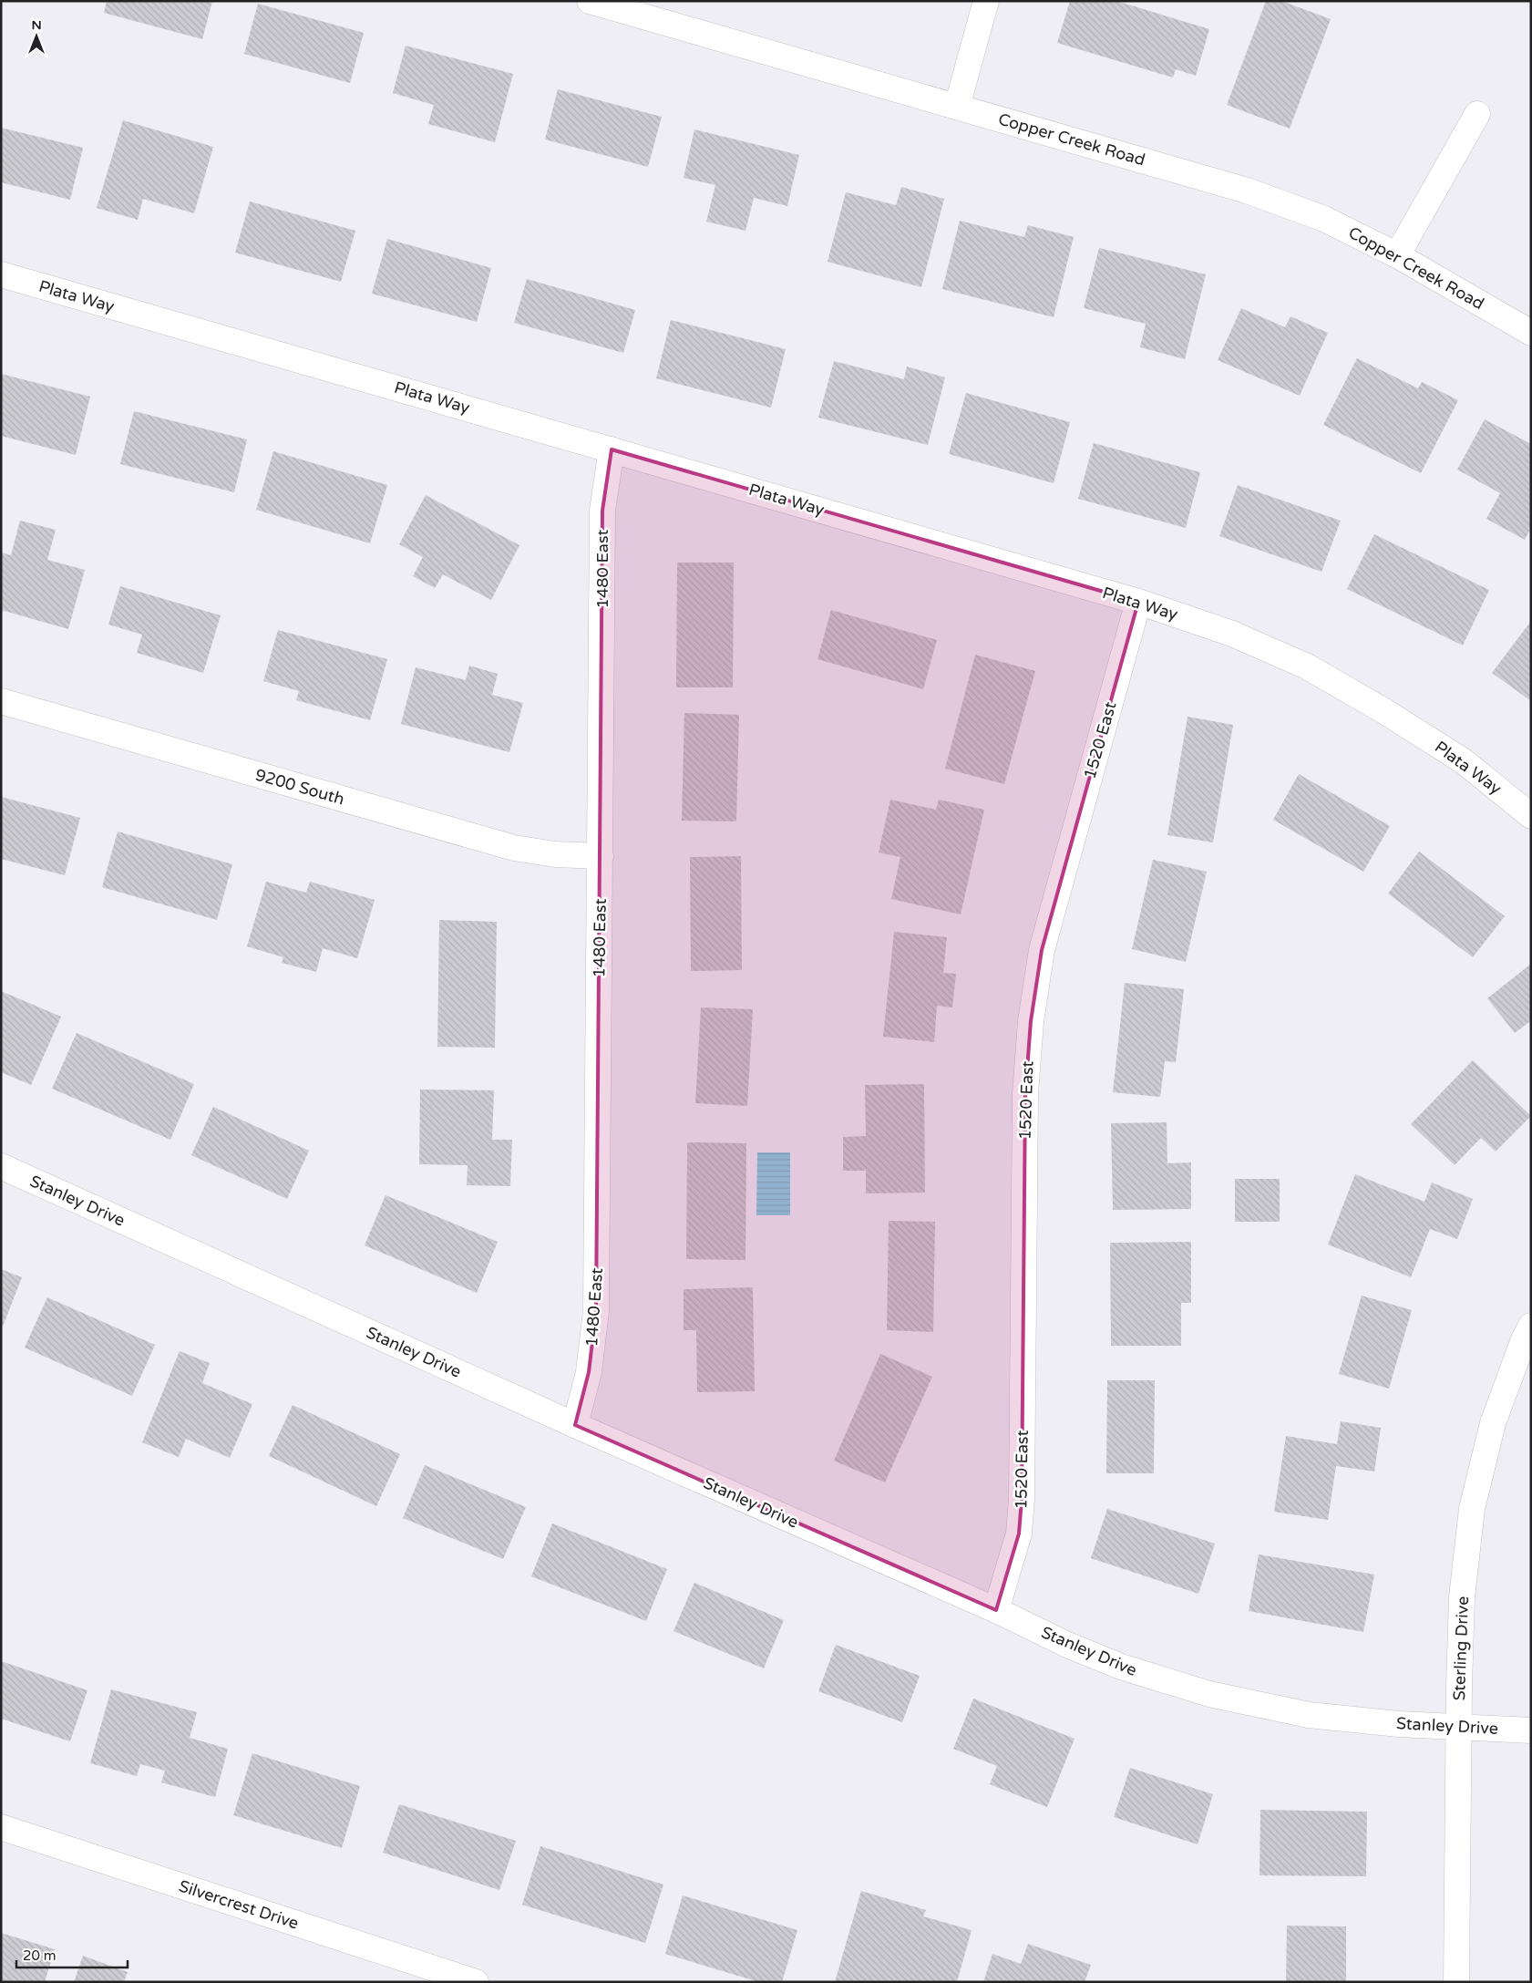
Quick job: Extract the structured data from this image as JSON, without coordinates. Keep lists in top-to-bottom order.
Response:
{
  "streets": {
    "street": [
      "Copper Creek Road",
      "Plata Way",
      "1480 East",
      "1520 East",
      "9200 South",
      "Stanley Drive",
      "Sterling Drive",
      "Silvercrest Drive"
    ]
  },
  "crossings": [
    ["Plata Way", "1480 East"],
    ["Plata Way", "1520 East"],
    ["1480 East", "9200 South"],
    ["1480 East", "Stanley Drive"],
    ["1520 East", "Stanley Drive"],
    ["Stanley Drive", "Sterling Drive"]
  ],
  "scale_bar": "20 m",
  "north": "top"
}
